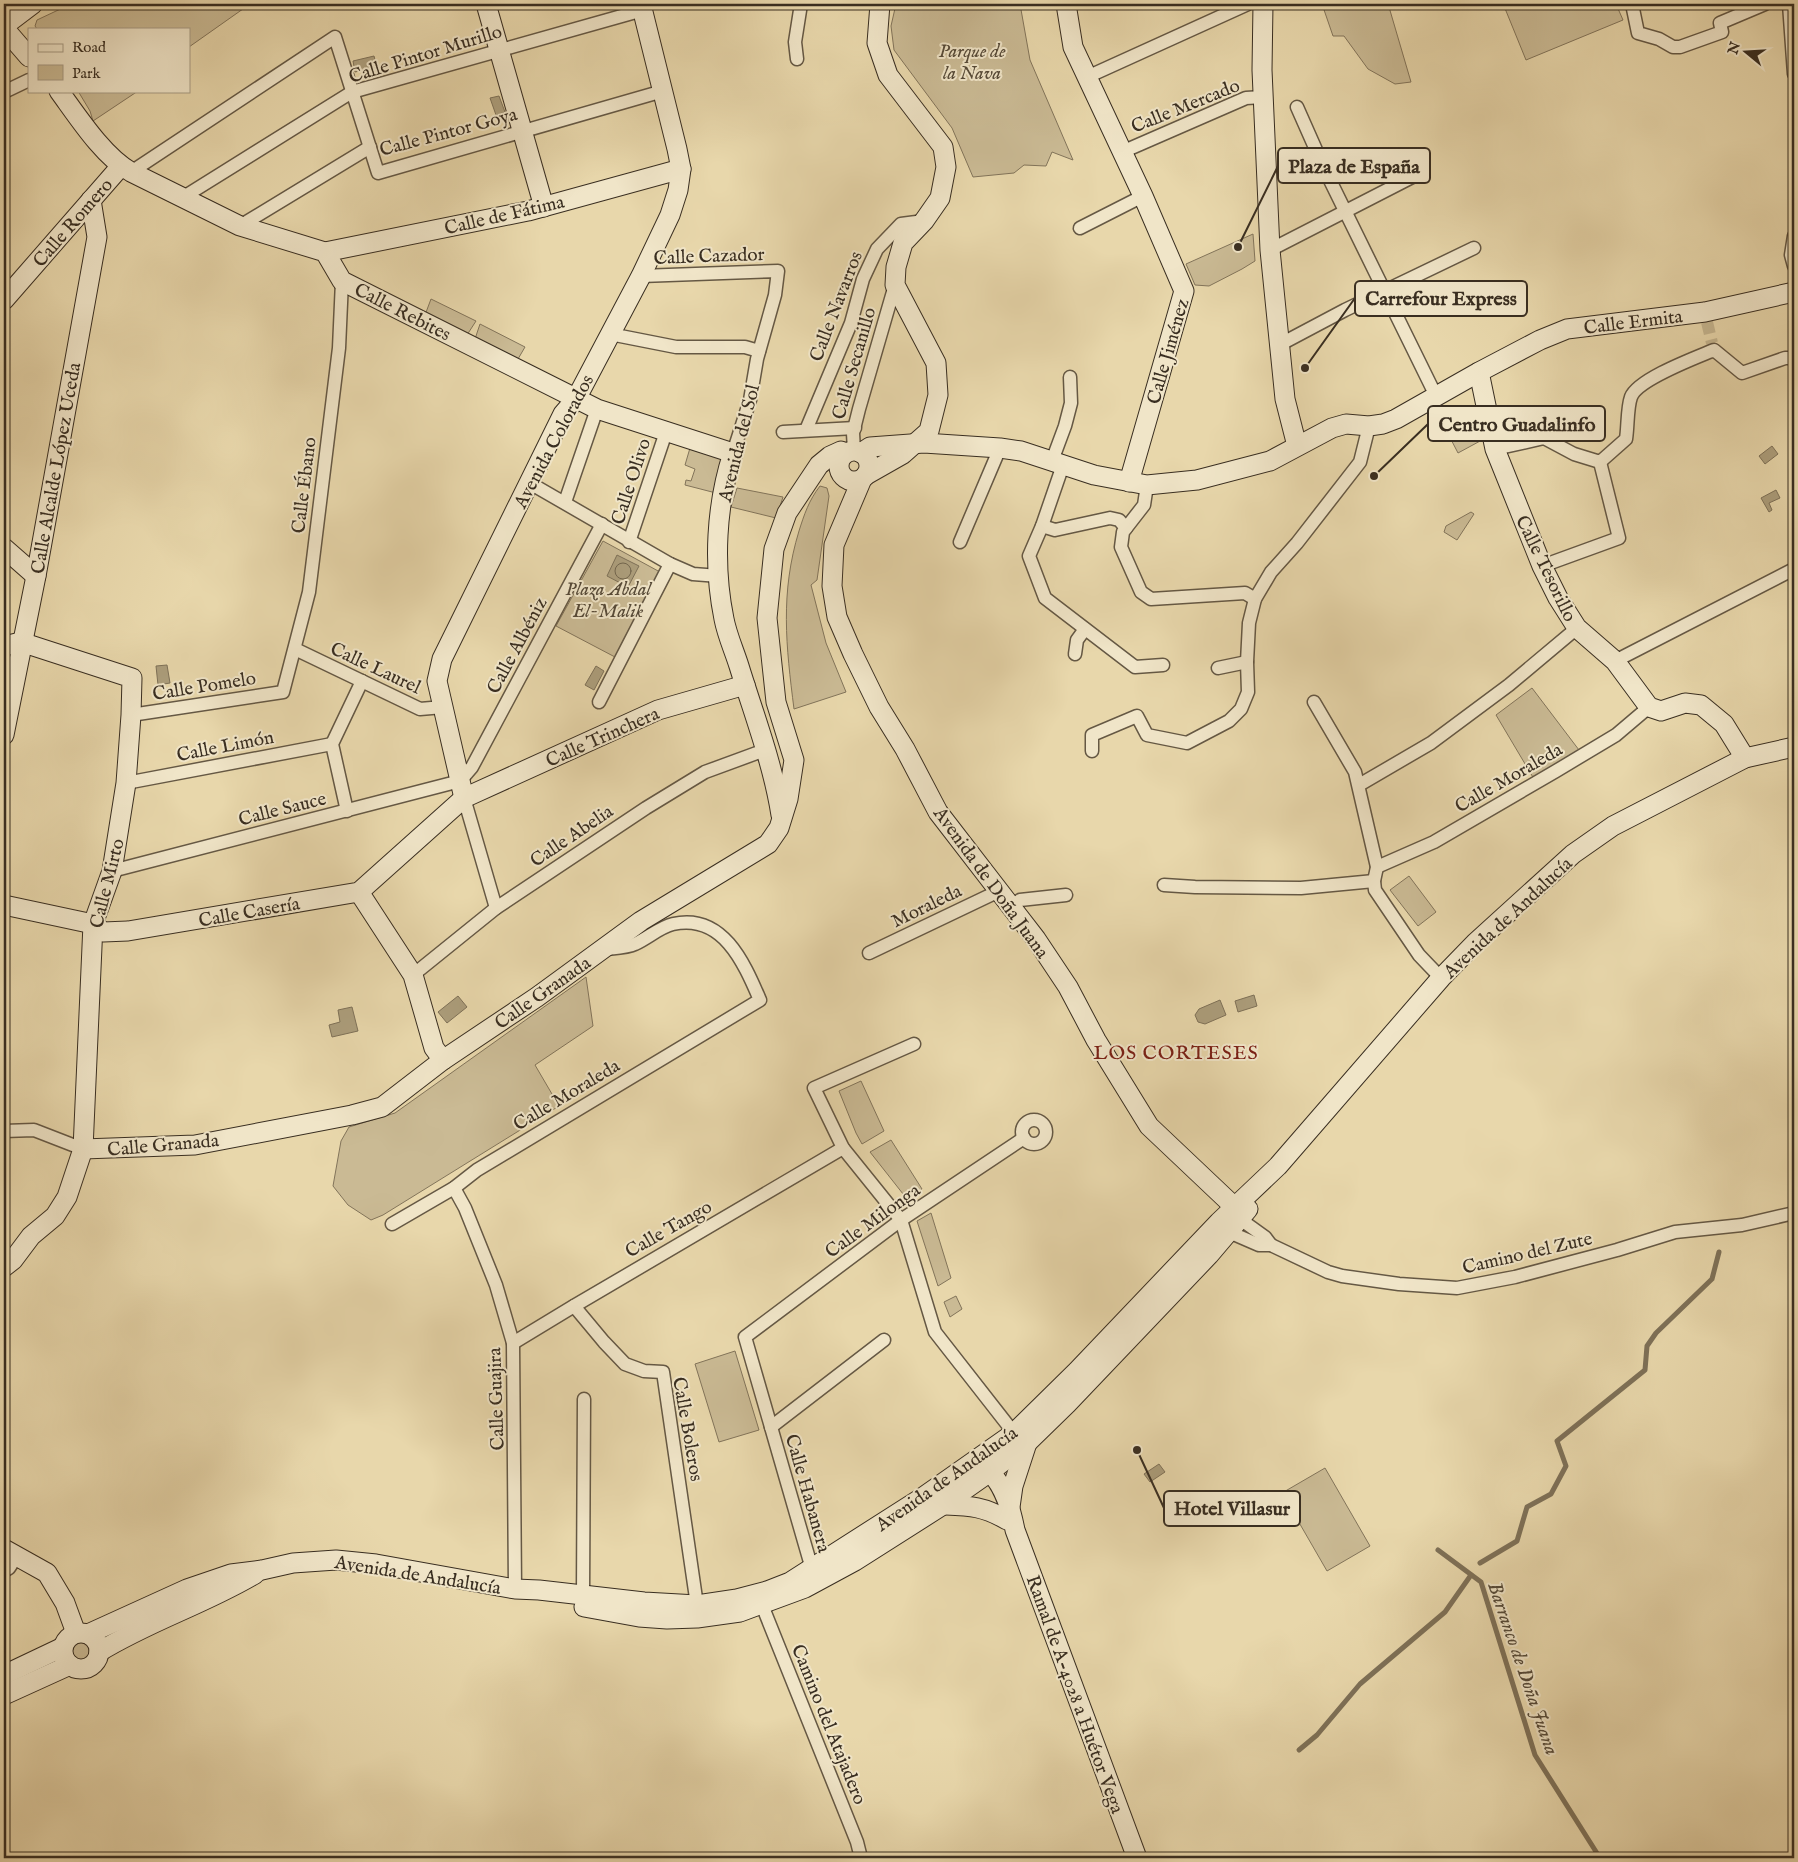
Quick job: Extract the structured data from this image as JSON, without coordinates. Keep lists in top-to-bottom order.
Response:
{
  "streets": {
    "street": [
      "Calle Pintor Murillo",
      "Calle Mercado",
      "Calle Pintor Goya",
      "Calle de Fátima",
      "Calle Romero",
      "Calle Cazador",
      "Calle Navarros",
      "Calle Rebites",
      "Calle Ermita",
      "Calle Jiménez",
      "Calle Secanillo",
      "Avenida Colorados",
      "Avenida del Sol",
      "Calle Alcalde López Uceda",
      "Calle Olivo",
      "Calle Ébano",
      "Calle Tesorillo",
      "Calle Albéniz",
      "Calle Laurel",
      "Calle Pomelo",
      "Calle Trinchera",
      "Calle Limón",
      "Calle Moraleda",
      "Calle Sauce",
      "Calle Abelia",
      "Avenida de Doña Juana",
      "Calle Mirto",
      "Moraleda",
      "Calle Casería",
      "Avenida de Andalucía",
      "Calle Granada",
      "Calle Milonga",
      "Calle Tango",
      "Camino del Zute",
      "Calle Guajira",
      "Calle Boleros",
      "Calle Habanera",
      "Ramal de A-4028 a Huétor Vega",
      "Camino del Atajadero"
    ]
  },
  "crossings": [
    ["Calle Pintor Murillo", "Calle Pintor Goya"],
    ["Calle Pintor Murillo", "Avenida Colorados"],
    ["Calle Mercado", "Calle Jiménez"],
    ["Calle Pintor Goya", "Calle Romero"],
    ["Calle Pintor Goya", "Avenida Colorados"],
    ["Calle de Fátima", "Calle Rebites"],
    ["Calle de Fátima", "Avenida Colorados"],
    ["Calle Romero", "Calle Alcalde López Uceda"],
    ["Calle Cazador", "Avenida Colorados"],
    ["Calle Cazador", "Avenida del Sol"],
    ["Calle Rebites", "Avenida Colorados"],
    ["Calle Rebites", "Avenida del Sol"],
    ["Calle Rebites", "Calle Olivo"],
    ["Calle Rebites", "Calle Ébano"],
    ["Calle Ermita", "Calle Tesorillo"],
    ["Calle Ermita", "Calle Granada"],
    ["Calle Jiménez", "Calle Granada"],
    ["Calle Secanillo", "Calle Granada"],
    ["Avenida Colorados", "Calle Albéniz"],
    ["Avenida Colorados", "Calle Laurel"],
    ["Avenida Colorados", "Calle Trinchera"],
    ["Avenida Colorados", "Calle Sauce"],
    ["Avenida Colorados", "Calle Abelia"],
    ["Avenida del Sol", "Calle Trinchera"],
    ["Avenida del Sol", "Calle Abelia"],
    ["Avenida del Sol", "Calle Granada"],
    ["Calle Alcalde López Uceda", "Calle Mirto"],
    ["Calle Ébano", "Calle Laurel"],
    ["Calle Ébano", "Calle Pomelo"],
    ["Calle Tesorillo", "Calle Moraleda"],
    ["Calle Tesorillo", "Calle Granada"],
    ["Calle Albéniz", "Calle Trinchera"],
    ["Calle Albéniz", "Calle Sauce"],
    ["Calle Pomelo", "Calle Mirto"],
    ["Calle Trinchera", "Calle Sauce"],
    ["Calle Limón", "Calle Mirto"],
    ["Calle Moraleda", "Calle Granada"],
    ["Calle Moraleda", "Calle Guajira"],
    ["Calle Sauce", "Calle Mirto"],
    ["Avenida de Doña Juana", "Moraleda"],
    ["Avenida de Doña Juana", "Avenida de Andalucía"],
    ["Avenida de Doña Juana", "Camino del Zute"],
    ["Calle Mirto", "Calle Casería"],
    ["Calle Mirto", "Calle Granada"],
    ["Avenida de Andalucía", "Camino del Zute"],
    ["Avenida de Andalucía", "Calle Guajira"],
    ["Avenida de Andalucía", "Calle Boleros"],
    ["Avenida de Andalucía", "Calle Habanera"],
    ["Avenida de Andalucía", "Ramal de A-4028 a Huétor Vega"],
    ["Avenida de Andalucía", "Camino del Atajadero"],
    ["Calle Milonga", "Calle Habanera"],
    ["Calle Tango", "Calle Guajira"],
    ["Calle Tango", "Calle Boleros"]
  ],
  "districts": ["LOS CORTESES"],
  "water": ["Barranco de Doña Juana"],
  "parks": ["Parque de la Nava", "Plaza Abdal El-Malik"],
  "places": [
    "Plaza de España",
    "Carrefour Express",
    "Centro Guadalinfo",
    "Hotel Villasur"
  ],
  "legend": ["Road", "Park"],
  "north": "left"
}
